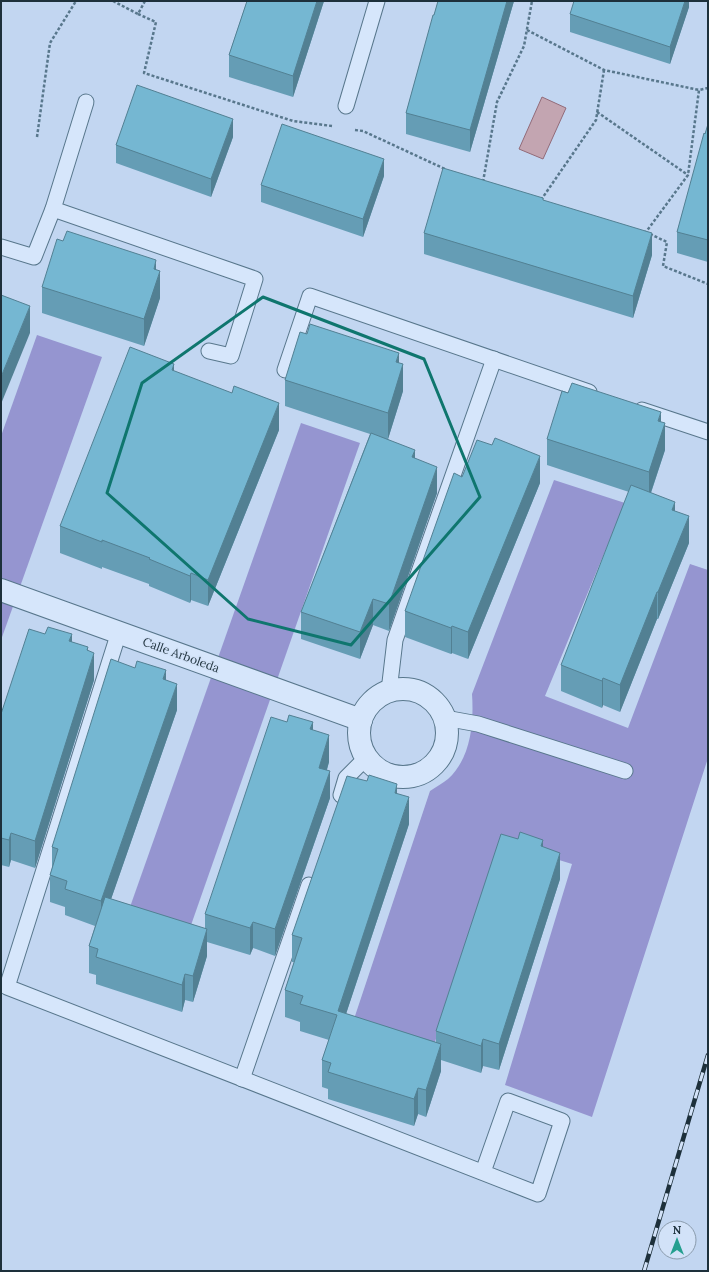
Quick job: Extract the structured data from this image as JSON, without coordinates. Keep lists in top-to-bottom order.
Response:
{
  "streets": {
    "street": ["Calle Arboleda"]
  },
  "north": "top"
}
